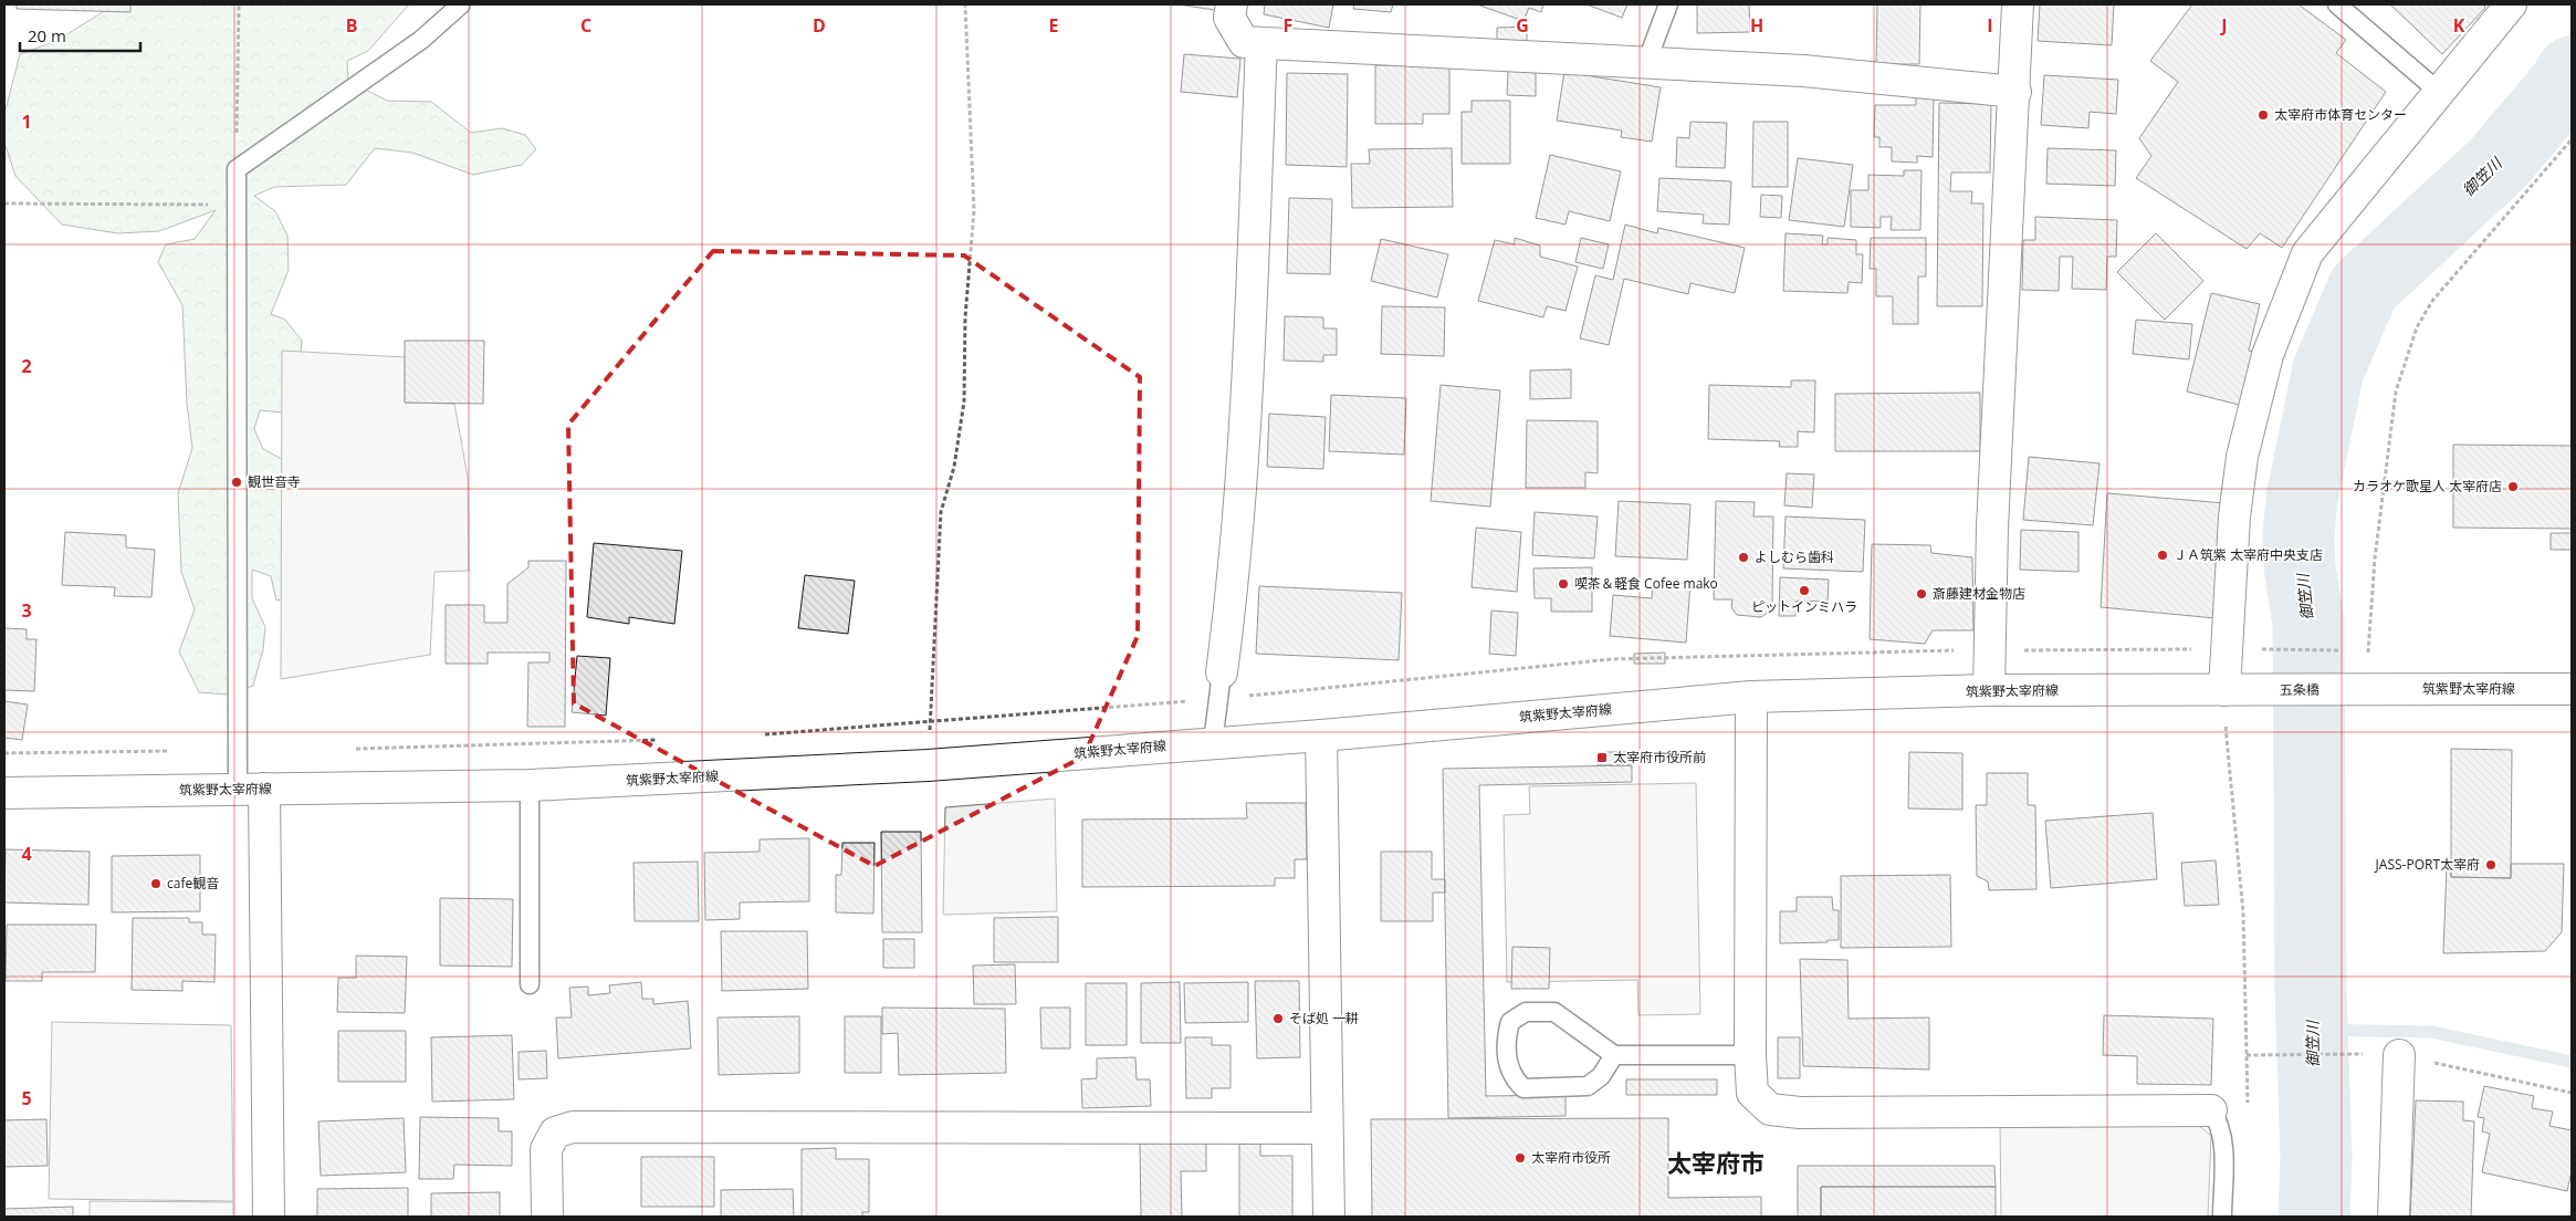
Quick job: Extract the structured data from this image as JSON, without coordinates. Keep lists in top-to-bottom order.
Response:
{
  "streets": {
    "street": ["筑紫野太宰府線", "五条橋"]
  },
  "crossings": [
    ["筑紫野太宰府線", "五条橋"]
  ],
  "districts": ["太宰府市"],
  "water": ["御笠川"],
  "places": {
    "other": [
      "太宰府市体育センター",
      "観世音寺",
      "カラオケ歌星人 太宰府店",
      "ＪＡ筑紫 太宰府中央支店",
      "よしむら歯科",
      "喫茶＆軽食 Cofee mako",
      "ピットインミハラ",
      "斎藤建材金物店",
      "JASS-PORT太宰府",
      "cafe観音",
      "そば処 一耕",
      "太宰府市役所"
    ],
    "transit": ["太宰府市役所前"]
  },
  "scale_bar": "20 m",
  "grid": {
    "columns": [
      "B",
      "C",
      "D",
      "E",
      "F",
      "G",
      "H",
      "I",
      "J",
      "K"
    ],
    "rows": [
      "1",
      "2",
      "3",
      "4",
      "5"
    ]
  }
}
